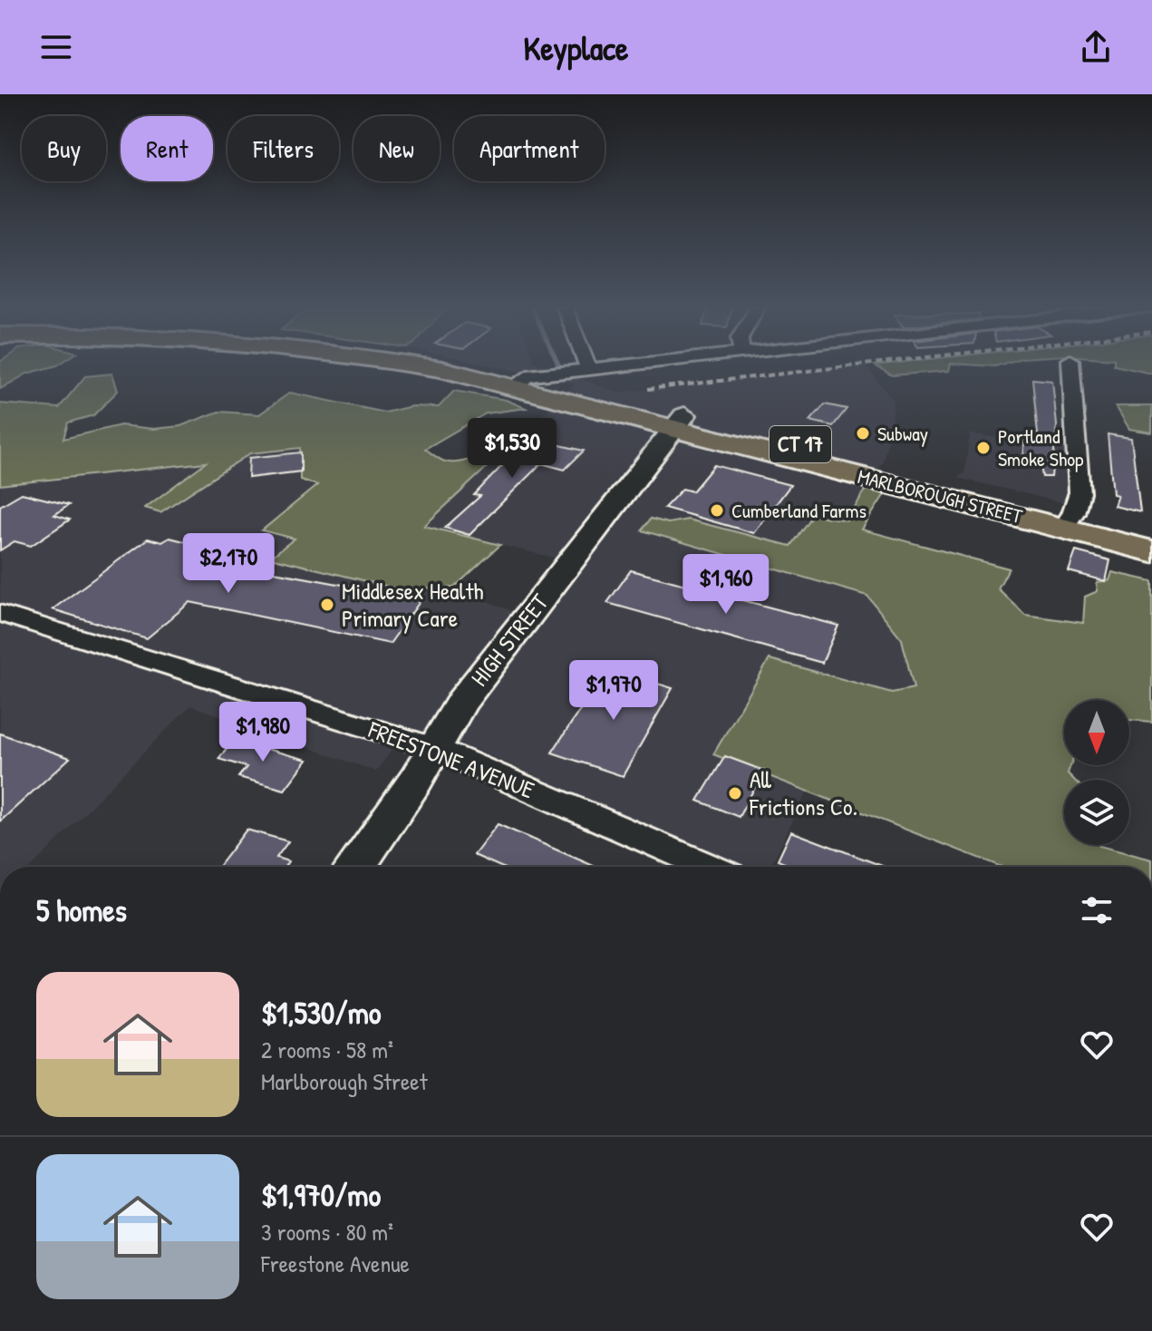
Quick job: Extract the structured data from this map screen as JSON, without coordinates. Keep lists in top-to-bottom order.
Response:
{
  "streets": {
    "highway": ["CT 17", "MARLBOROUGH STREET"],
    "street": ["HIGH STREET", "FREESTONE AVENUE"]
  },
  "crossings": [
    ["MARLBOROUGH STREET", "HIGH STREET"],
    ["HIGH STREET", "FREESTONE AVENUE"]
  ],
  "places": [
    "Subway",
    "Portland Smoke Shop",
    "Cumberland Farms",
    "Middlesex Health Primary Care",
    "All Frictions Co."
  ],
  "north": "bottom",
  "page": {
    "header": "Keyplace",
    "chip": [
      "Buy",
      "Rent",
      "Filters",
      "New",
      "Apartment"
    ],
    "price": [
      "$1,530",
      "$2,170",
      "$1,960",
      "$1,970",
      "$1,980"
    ],
    "heading": "5 homes",
    "list": [
      {
        "name": "$1,530/mo",
        "note": "2 rooms · 58 m² · Marlborough Street"
      },
      {
        "name": "$1,970/mo",
        "note": "3 rooms · 80 m² · Freestone Avenue"
      }
    ]
  }
}
